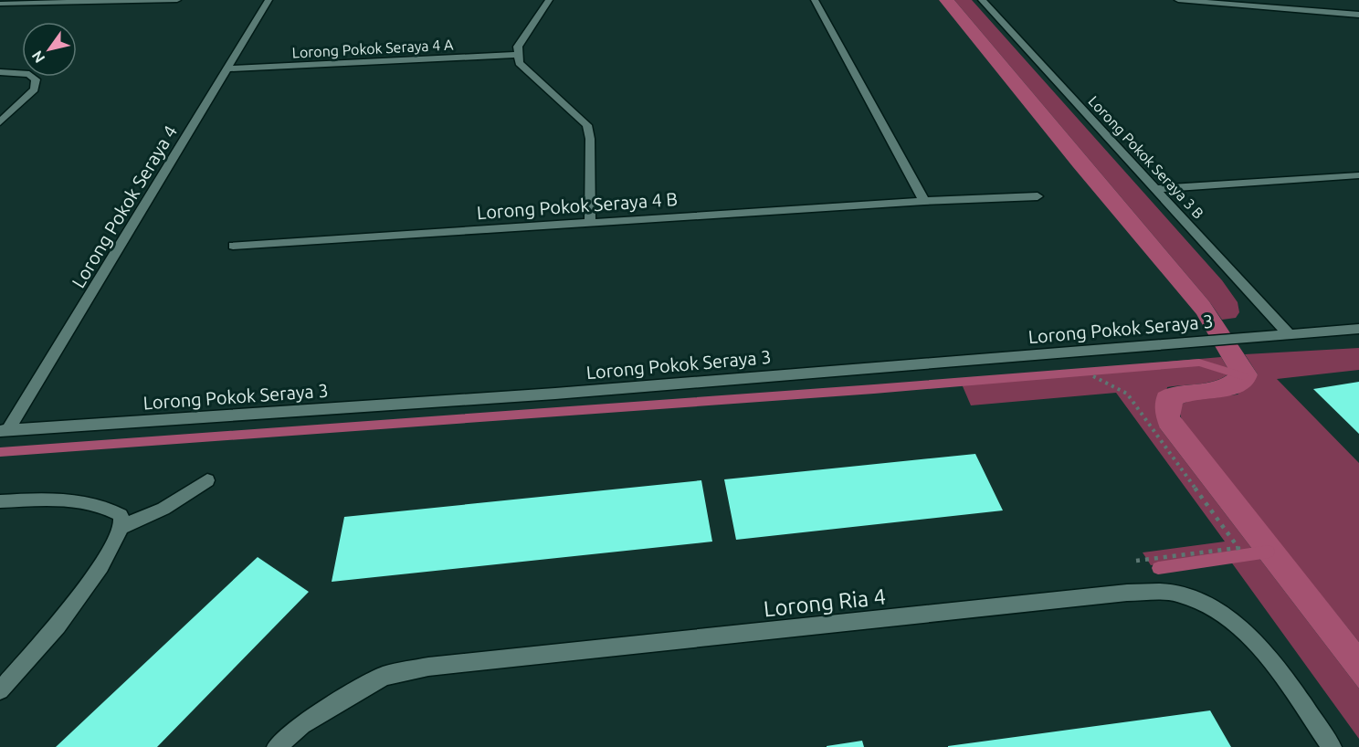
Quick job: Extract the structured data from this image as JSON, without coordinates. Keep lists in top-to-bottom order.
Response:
{
  "streets": {
    "street": [
      "Lorong Pokok Seraya 4 A",
      "Lorong Pokok Seraya 3 B",
      "Lorong Pokok Seraya 4 B",
      "Lorong Pokok Seraya 4",
      "Lorong Pokok Seraya 3",
      "Lorong Ria 4"
    ]
  },
  "crossings": [
    ["Lorong Pokok Seraya 4 A", "Lorong Pokok Seraya 4"],
    ["Lorong Pokok Seraya 3 B", "Lorong Pokok Seraya 3"],
    ["Lorong Pokok Seraya 4", "Lorong Pokok Seraya 3"]
  ],
  "north": "bottom left"
}
